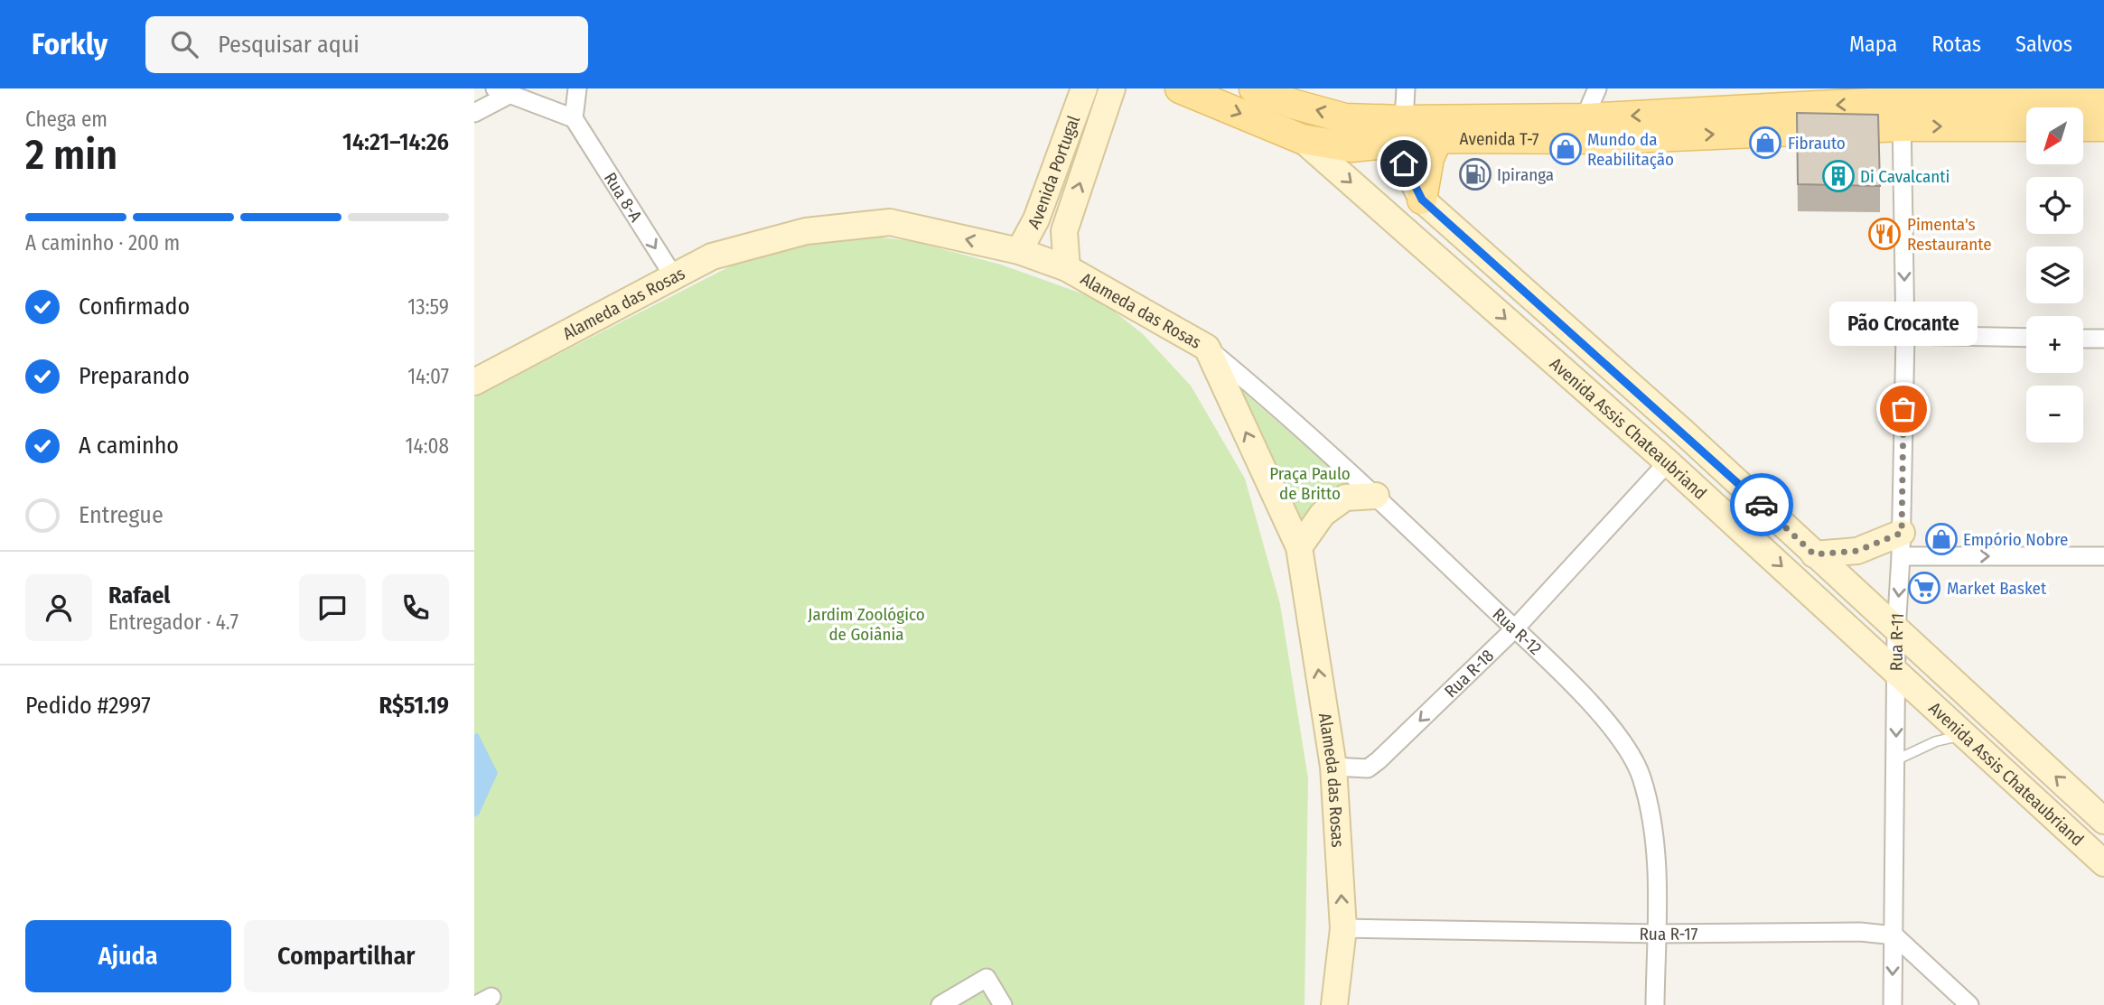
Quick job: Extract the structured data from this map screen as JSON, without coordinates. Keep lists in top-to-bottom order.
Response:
{
  "streets": {
    "main road": [
      "Avenida T-7",
      "Avenida Portugal",
      "Alameda das Rosas",
      "Avenida Assis Chateaubriand"
    ],
    "street": [
      "Rua 8-A",
      "Rua R-12",
      "Rua R-11",
      "Rua R-18",
      "Rua R-17"
    ]
  },
  "crossings": [
    ["Avenida T-7", "Avenida Assis Chateaubriand"],
    ["Avenida T-7", "Rua R-11"],
    ["Avenida Portugal", "Alameda das Rosas"],
    ["Rua 8-A", "Alameda das Rosas"],
    ["Alameda das Rosas", "Rua R-12"],
    ["Alameda das Rosas", "Rua R-18"],
    ["Alameda das Rosas", "Rua R-17"],
    ["Avenida Assis Chateaubriand", "Rua R-11"],
    ["Avenida Assis Chateaubriand", "Rua R-18"],
    ["Rua R-12", "Rua R-18"],
    ["Rua R-12", "Rua R-17"],
    ["Rua R-11", "Rua R-17"]
  ],
  "one_way": ["Rua 8-A", "Rua R-11", "Rua R-18"],
  "parks": ["Praça Paulo de Britto", "Jardim Zoológico de Goiânia"],
  "places": {
    "shop": ["Fibrauto", "Mundo da Reabilitação", "Empório Nobre"],
    "fuel station": ["Ipiranga"],
    "building": ["Di Cavalcanti"],
    "restaurant": ["Pimenta's Restaurante"],
    "other": ["Pão Crocante"],
    "supermarket": ["Market Basket"]
  },
  "north": "bottom left",
  "page": {
    "header": "Forkly",
    "search": "Pesquisar aqui",
    "nav": ["Mapa", "Rotas", "Salvos"],
    "heading": ["2 min", "Chega em", "14:21–14:26"],
    "panel": [
      "Rafael",
      "Entregador · 4.7",
      "Pedido #2997",
      "R$51.19"
    ],
    "map_buttons": ["+", "−"],
    "bar": "A caminho · 200 m",
    "list": [
      ["Confirmado", "13:59"],
      ["Preparando", "14:07"],
      ["A caminho", "14:08"],
      "Entregue"
    ],
    "bubble": "Pão Crocante",
    "buttons": ["Ajuda", "Compartilhar"]
  }
}
